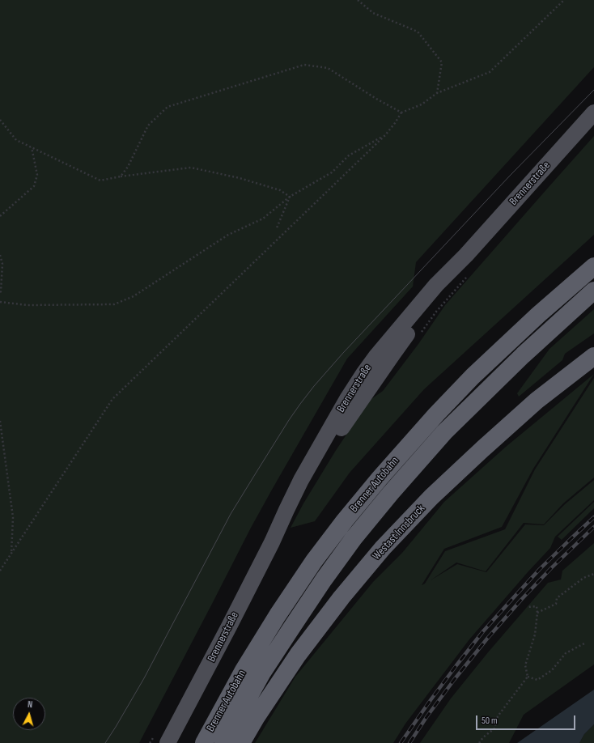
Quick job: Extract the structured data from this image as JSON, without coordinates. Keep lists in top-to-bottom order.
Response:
{
  "streets": {
    "highway": ["Brenner Autobahn", "Westast Innsbruck"],
    "main road": ["Brennerstraße"]
  },
  "scale_bar": "50 m",
  "north": "top"
}
